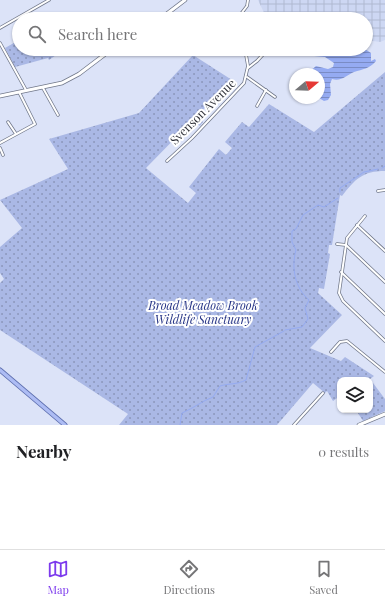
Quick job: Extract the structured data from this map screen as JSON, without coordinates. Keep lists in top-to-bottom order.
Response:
{
  "streets": {
    "street": ["Svenson Avenue"]
  },
  "parks": ["Broad Meadow Brook Wildlife Sanctuary"],
  "north": "right",
  "page": {
    "search": "Search here",
    "heading": ["Nearby", "0 results"],
    "nav": ["Map", "Directions", "Saved"]
  }
}
